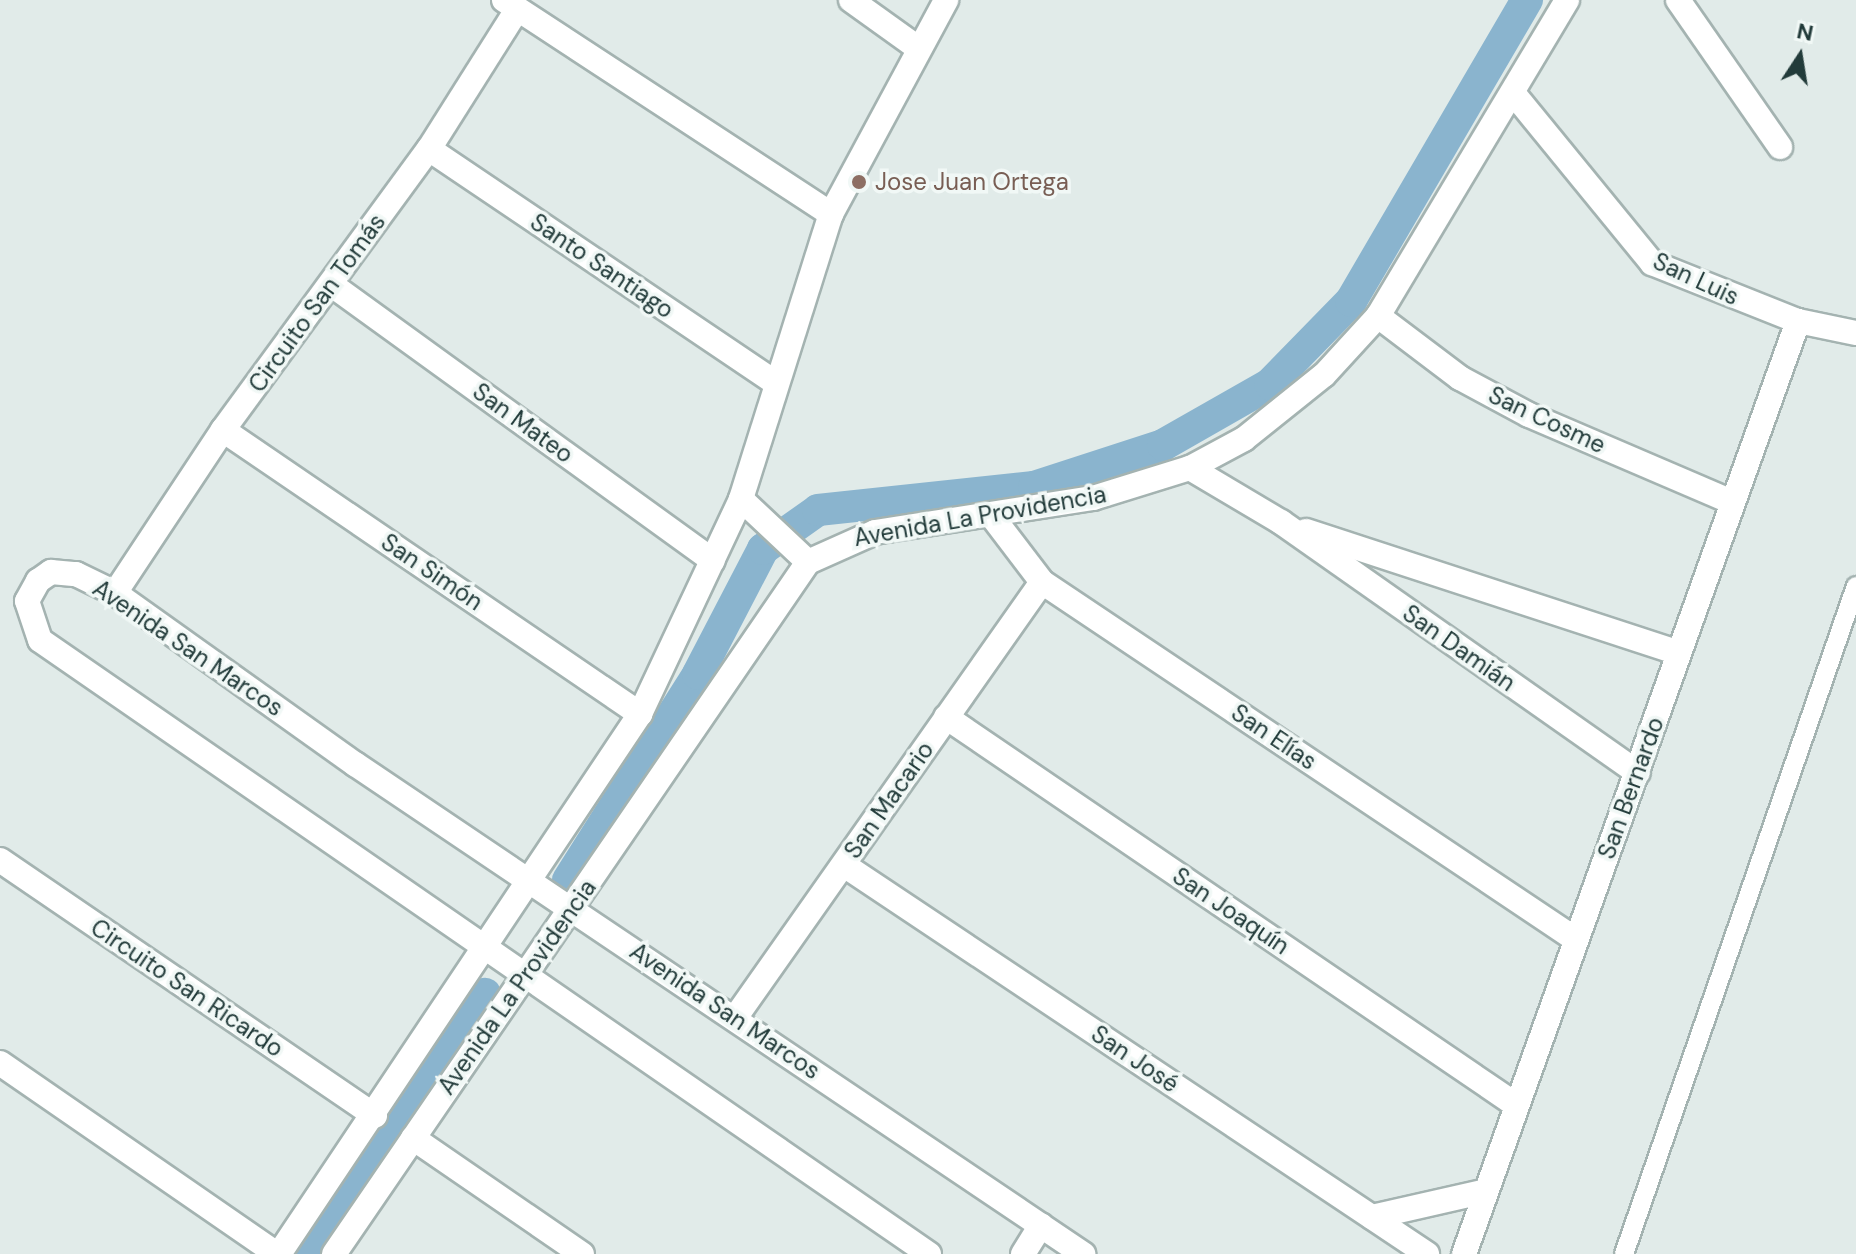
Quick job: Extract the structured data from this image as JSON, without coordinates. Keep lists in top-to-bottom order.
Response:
{
  "streets": {
    "street": [
      "Santo Santiago",
      "San Luis",
      "Circuito San Tomás",
      "San Cosme",
      "San Mateo",
      "Avenida La Providencia",
      "San Simón",
      "Avenida San Marcos",
      "San Damián",
      "San Elías",
      "San Bernardo",
      "San Macario",
      "San Joaquín",
      "Circuito San Ricardo",
      "San José"
    ]
  },
  "crossings": [
    ["Santo Santiago", "Circuito San Tomás"],
    ["Santo Santiago", "Avenida La Providencia"],
    ["San Luis", "Avenida La Providencia"],
    ["San Luis", "San Bernardo"],
    ["Circuito San Tomás", "San Mateo"],
    ["Circuito San Tomás", "Avenida La Providencia"],
    ["Circuito San Tomás", "San Simón"],
    ["Circuito San Tomás", "Avenida San Marcos"],
    ["San Cosme", "Avenida La Providencia"],
    ["San Cosme", "San Bernardo"],
    ["San Mateo", "Avenida La Providencia"],
    ["Avenida La Providencia", "San Simón"],
    ["Avenida La Providencia", "Avenida San Marcos"],
    ["Avenida La Providencia", "San Damián"],
    ["Avenida La Providencia", "San Elías"],
    ["Avenida La Providencia", "Circuito San Ricardo"],
    ["Avenida San Marcos", "San Macario"],
    ["San Damián", "San Bernardo"],
    ["San Elías", "San Bernardo"],
    ["San Elías", "San Macario"],
    ["San Bernardo", "San Joaquín"],
    ["San Macario", "San Joaquín"],
    ["San Macario", "San José"]
  ],
  "places": ["Jose Juan Ortega"],
  "north": "top"
}
